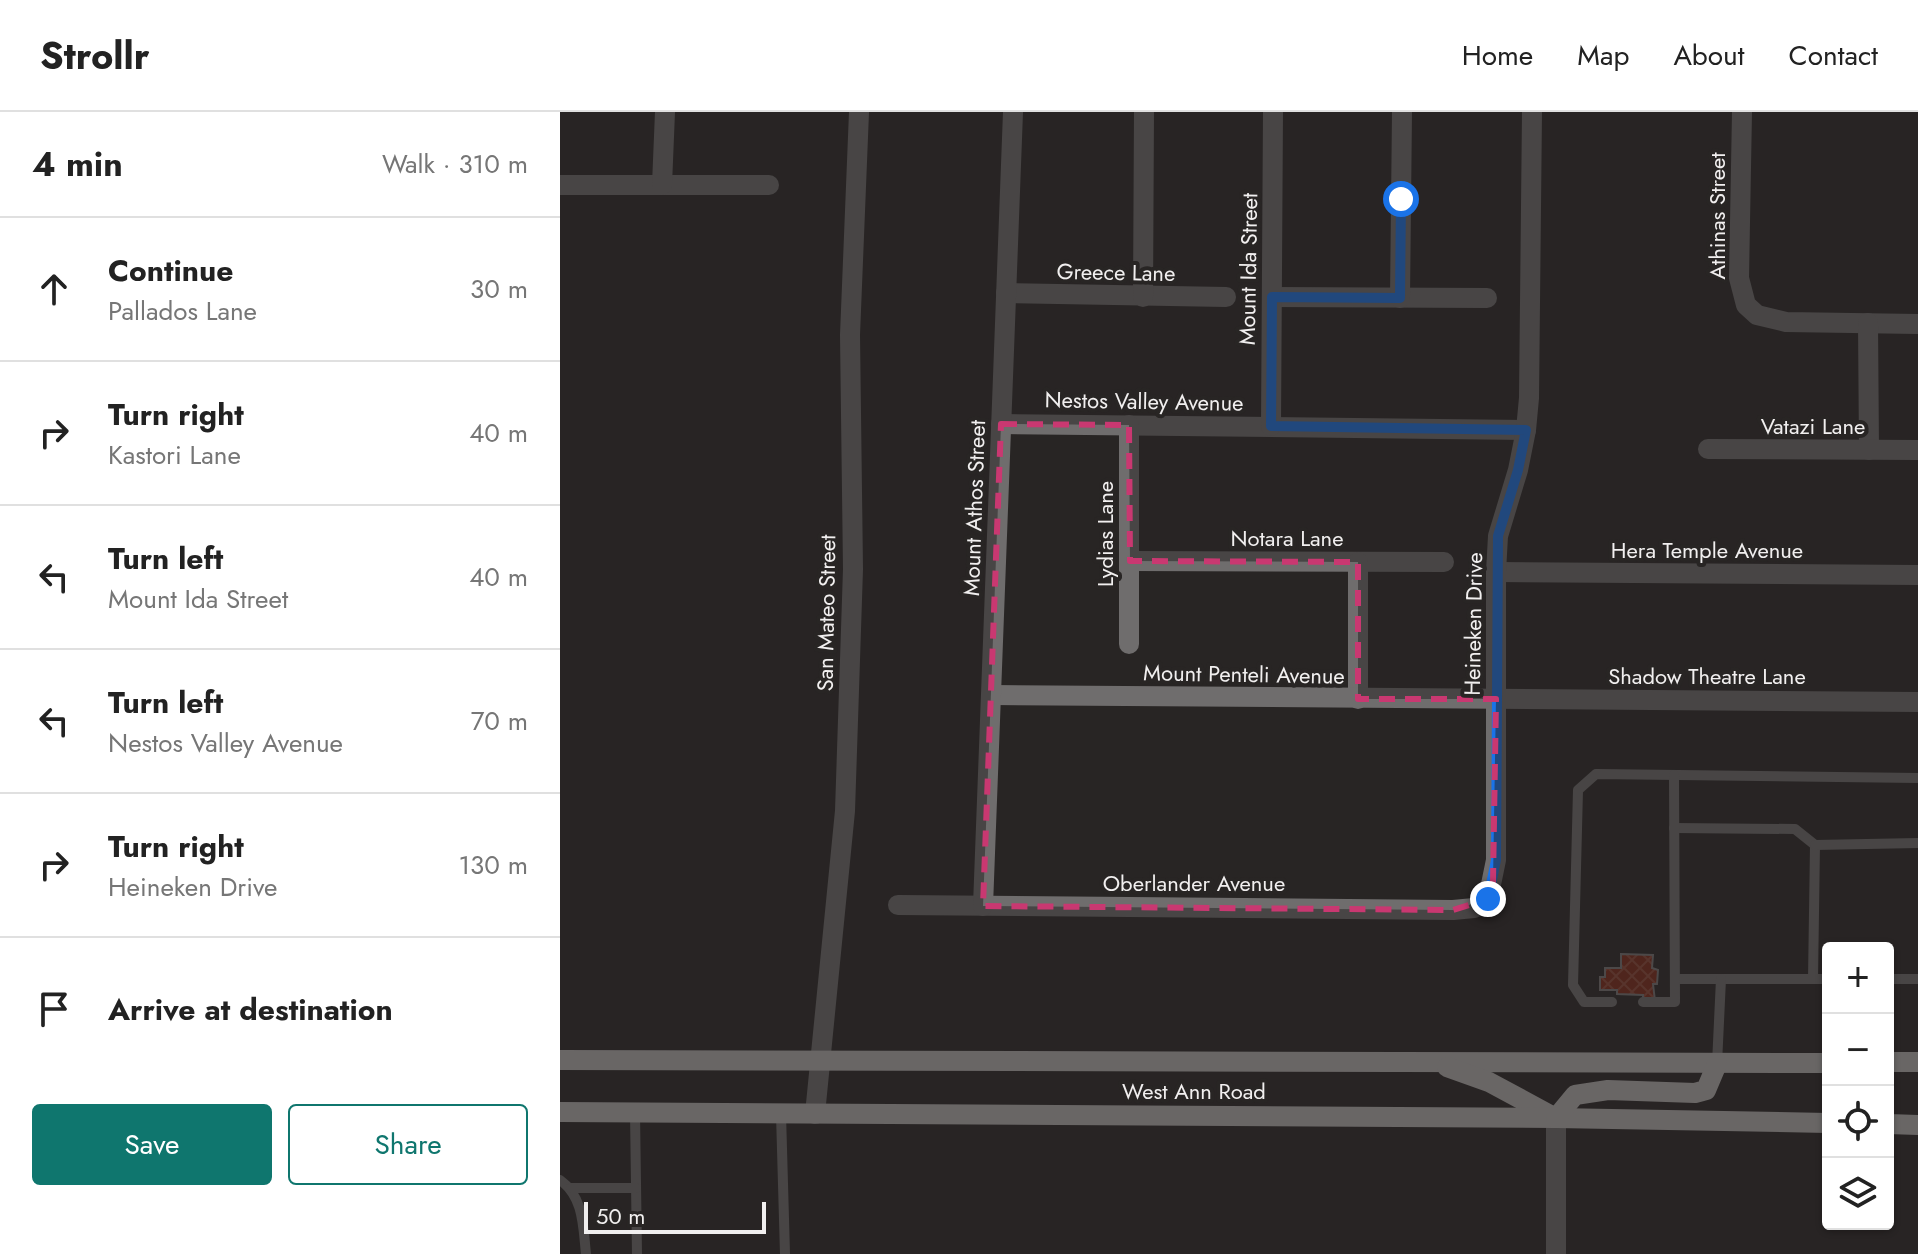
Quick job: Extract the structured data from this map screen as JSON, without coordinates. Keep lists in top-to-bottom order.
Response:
{
  "streets": {
    "main road": ["West Ann Road"],
    "street": [
      "Athinas Street",
      "Mount Ida Street",
      "Greece Lane",
      "Nestos Valley Avenue",
      "Vatazi Lane",
      "Mount Athos Street",
      "Lydias Lane",
      "Notara Lane",
      "Hera Temple Avenue",
      "San Mateo Street",
      "Heineken Drive",
      "Mount Penteli Avenue",
      "Shadow Theatre Lane",
      "Oberlander Avenue"
    ]
  },
  "crossings": [
    ["Mount Ida Street", "Nestos Valley Avenue"],
    ["Greece Lane", "Mount Athos Street"],
    ["Nestos Valley Avenue", "Mount Athos Street"],
    ["Nestos Valley Avenue", "Lydias Lane"],
    ["Nestos Valley Avenue", "Heineken Drive"],
    ["Mount Athos Street", "Mount Penteli Avenue"],
    ["Mount Athos Street", "Oberlander Avenue"],
    ["Lydias Lane", "Notara Lane"],
    ["Hera Temple Avenue", "Heineken Drive"],
    ["San Mateo Street", "West Ann Road"],
    ["Heineken Drive", "Mount Penteli Avenue"],
    ["Heineken Drive", "Shadow Theatre Lane"],
    ["Heineken Drive", "Oberlander Avenue"],
    ["Mount Penteli Avenue", "Shadow Theatre Lane"]
  ],
  "scale_bar": "50 m",
  "page": {
    "header": "Strollr",
    "nav": [
      "Home",
      "Map",
      "About",
      "Contact"
    ],
    "heading": ["4 min", "Walk · 310 m"],
    "list": [
      ["Continue", "Pallados Lane", "30 m"],
      ["Turn right", "Kastori Lane", "40 m"],
      ["Turn left", "Mount Ida Street", "40 m"],
      ["Turn left", "Nestos Valley Avenue", "70 m"],
      ["Turn right", "Heineken Drive", "130 m"],
      "Arrive at destination"
    ],
    "map_buttons": ["+", "−"],
    "buttons": ["Save", "Share"],
    "scale": "50 m"
  }
}
